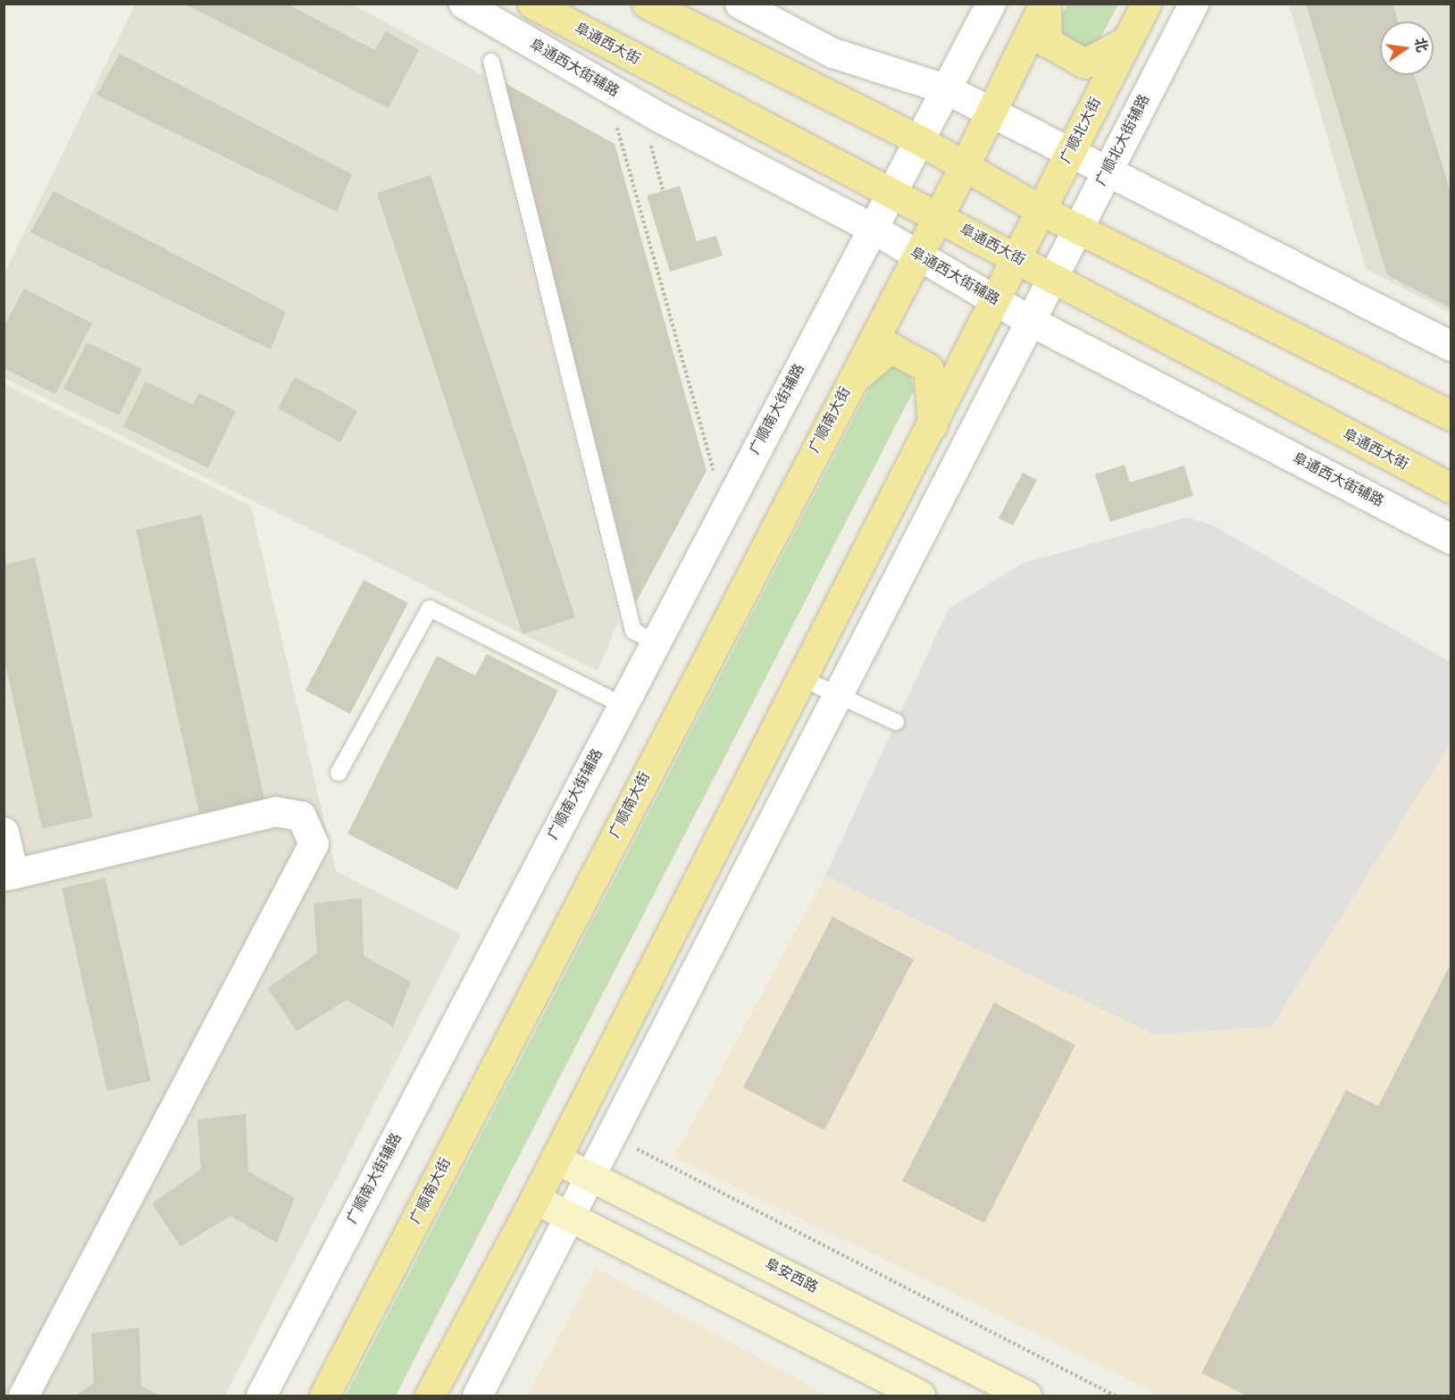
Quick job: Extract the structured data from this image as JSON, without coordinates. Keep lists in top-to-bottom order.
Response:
{
  "streets": {
    "main road": [
      "阜通西大街",
      "广顺北大街",
      "广顺南大街",
      "阜安西路"
    ],
    "street": ["阜通西大街辅路", "广顺北大街辅路", "广顺南大街辅路"]
  },
  "crossings": [
    ["阜通西大街", "广顺北大街"],
    ["阜通西大街", "广顺北大街辅路"],
    ["阜通西大街", "广顺南大街辅路"],
    ["阜通西大街", "广顺南大街"],
    ["阜通西大街辅路", "广顺南大街辅路"],
    ["阜通西大街辅路", "广顺南大街"]
  ],
  "north": "right"
}
